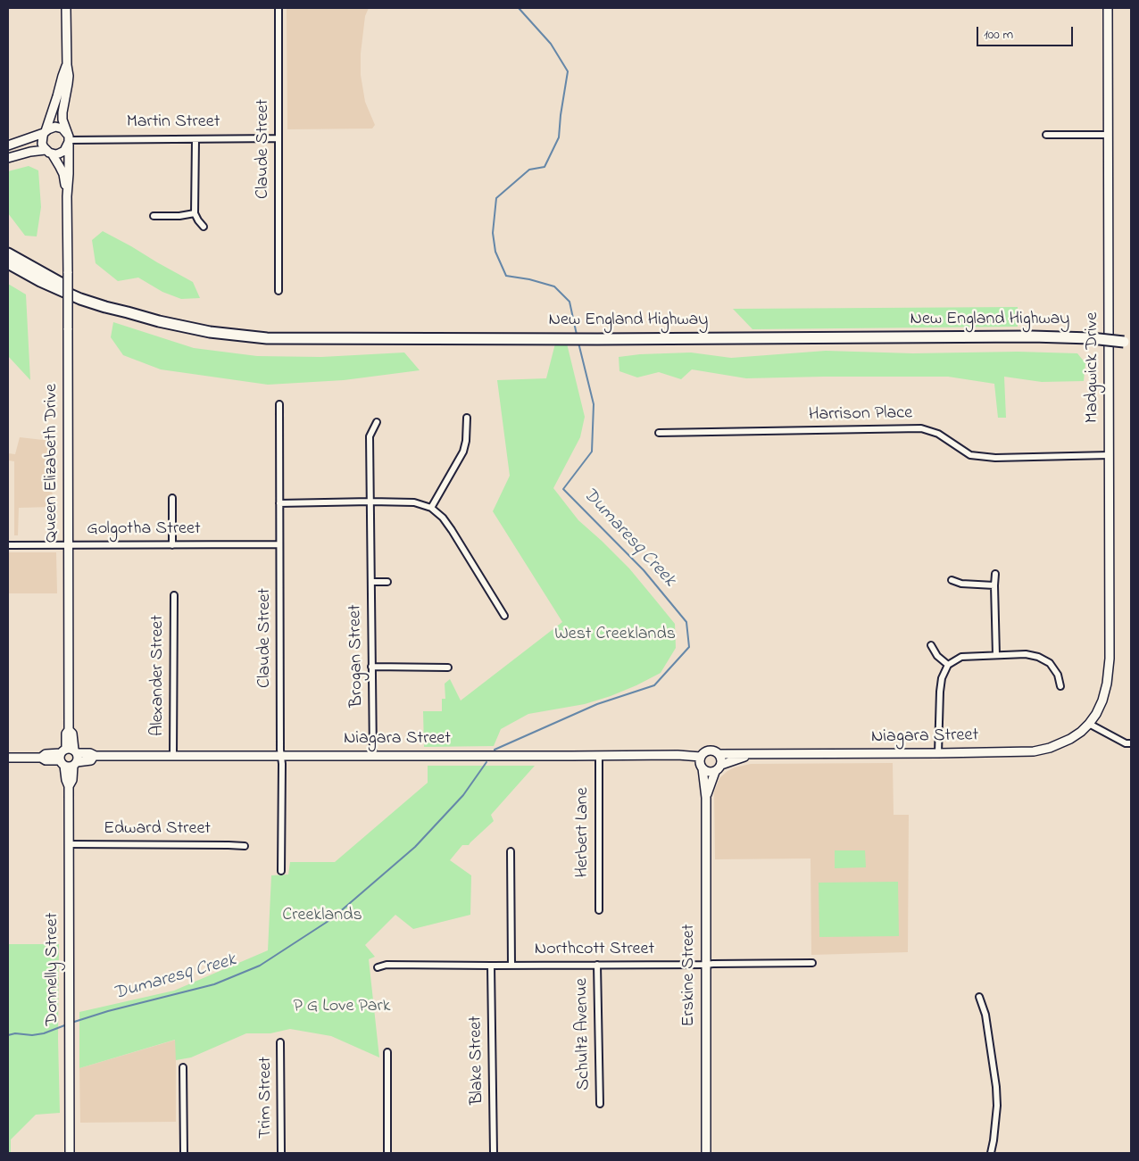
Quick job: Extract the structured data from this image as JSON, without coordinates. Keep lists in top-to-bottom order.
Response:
{
  "streets": {
    "highway": ["New England Highway"],
    "street": [
      "Martin Street",
      "Claude Street",
      "Madgwick Drive",
      "Harrison Place",
      "Queen Elizabeth Drive",
      "Golgotha Street",
      "Brogan Street",
      "Alexander Street",
      "Niagara Street",
      "Edward Street",
      "Herbert Lane",
      "Northcott Street",
      "Donnelly Street",
      "Erskine Street",
      "Schultz Avenue",
      "Blake Street",
      "Trim Street"
    ]
  },
  "crossings": [
    ["Martin Street", "Claude Street"],
    ["Martin Street", "Queen Elizabeth Drive"],
    ["Claude Street", "Golgotha Street"],
    ["Claude Street", "Niagara Street"],
    ["Madgwick Drive", "Harrison Place"],
    ["Madgwick Drive", "Niagara Street"],
    ["Queen Elizabeth Drive", "Golgotha Street"],
    ["Queen Elizabeth Drive", "Niagara Street"],
    ["Queen Elizabeth Drive", "Donnelly Street"],
    ["Brogan Street", "Niagara Street"],
    ["Alexander Street", "Niagara Street"],
    ["Niagara Street", "Herbert Lane"],
    ["Niagara Street", "Donnelly Street"],
    ["Niagara Street", "Erskine Street"],
    ["Edward Street", "Donnelly Street"],
    ["Northcott Street", "Erskine Street"],
    ["Northcott Street", "Schultz Avenue"],
    ["Northcott Street", "Blake Street"]
  ],
  "water": ["Dumaresq Creek"],
  "parks": ["West Creeklands", "Creeklands", "P G Love Park"],
  "scale_bar": "100 m"
}
